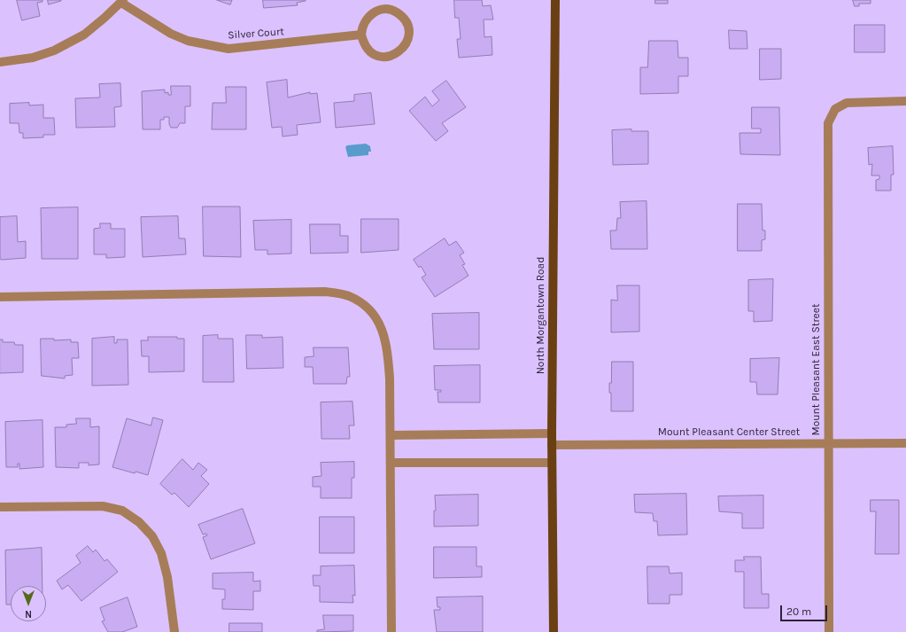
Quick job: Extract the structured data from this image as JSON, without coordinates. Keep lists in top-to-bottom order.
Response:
{
  "streets": {
    "main road": ["North Morgantown Road"],
    "street": ["Silver Court", "Mount Pleasant East Street", "Mount Pleasant Center Street"]
  },
  "crossings": [
    ["North Morgantown Road", "Mount Pleasant Center Street"],
    ["Mount Pleasant East Street", "Mount Pleasant Center Street"]
  ],
  "scale_bar": "20 m",
  "north": "bottom"
}
